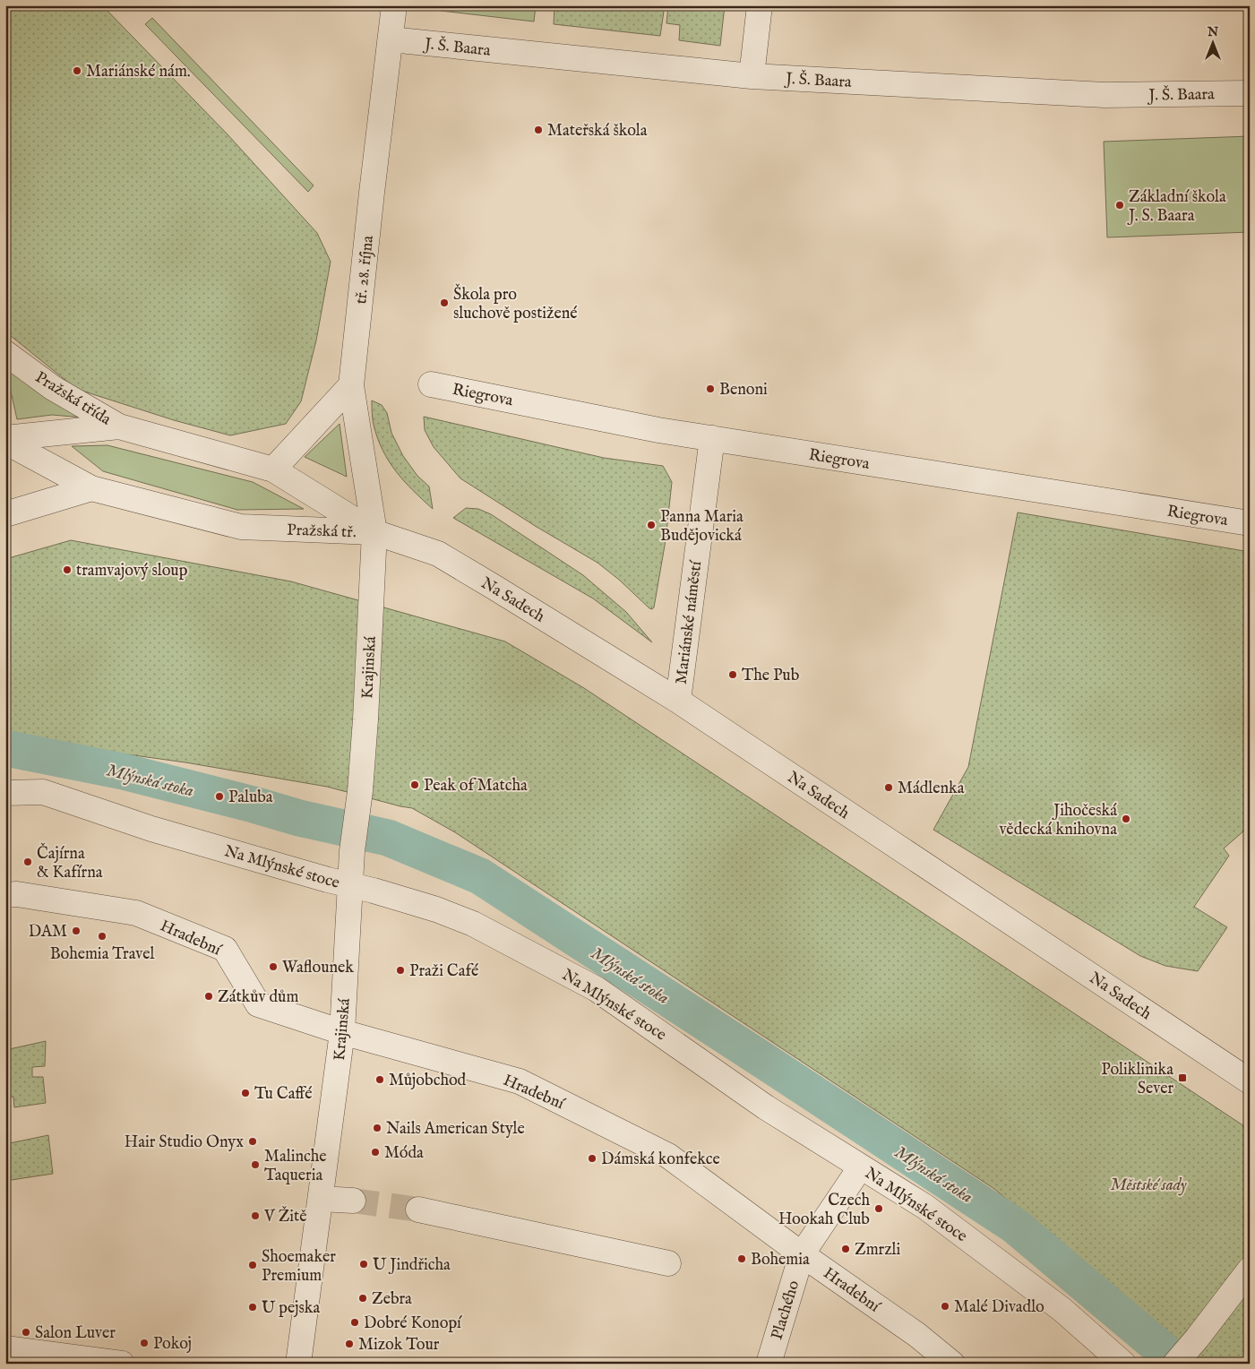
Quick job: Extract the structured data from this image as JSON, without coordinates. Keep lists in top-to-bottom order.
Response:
{
  "streets": {
    "street": [
      "J. Š. Baara",
      "tř. 28. října",
      "Riegrova",
      "Pražská třída",
      "Pražská tř.",
      "Na Sadech",
      "Mariánské náměstí",
      "Krajinská",
      "Na Mlýnské stoce",
      "Hradební",
      "Plachého"
    ]
  },
  "crossings": [
    ["J. Š. Baara", "tř. 28. října"],
    ["tř. 28. října", "Pražská tř."],
    ["tř. 28. října", "Na Sadech"],
    ["tř. 28. října", "Krajinská"],
    ["Riegrova", "Mariánské náměstí"],
    ["Pražská třída", "Pražská tř."],
    ["Pražská tř.", "Na Sadech"],
    ["Pražská tř.", "Krajinská"],
    ["Na Sadech", "Mariánské náměstí"],
    ["Na Sadech", "Krajinská"],
    ["Krajinská", "Na Mlýnské stoce"],
    ["Krajinská", "Hradební"],
    ["Na Mlýnské stoce", "Plachého"],
    ["Hradební", "Plachého"]
  ],
  "water": ["Mlýnská stoka"],
  "parks": ["Městské sady"],
  "places": {
    "other": [
      "Mariánské nám.",
      "Mateřská škola",
      "Základní škola J. S. Baara",
      "Škola pro sluchově postižené",
      "Benoni",
      "Panna Maria Budějovická",
      "tramvajový sloup",
      "The Pub",
      "Peak of Matcha",
      "Mádlenka",
      "Paluba",
      "Jihočeská vědecká knihovna",
      "Čajírna & Kafírna",
      "DAM",
      "Bohemia Travel",
      "Waflounek",
      "Praži Café",
      "Zátkův dům",
      "Můjobchod",
      "Tu Caffé",
      "Nails American Style",
      "Hair Studio Onyx",
      "Móda",
      "Dámská konfekce",
      "Malinche Taqueria",
      "Czech Hookah Club",
      "V Žitě",
      "Zmrzli",
      "Bohemia",
      "U Jindřicha",
      "Shoemaker Premium",
      "Zebra",
      "Malé Divadlo",
      "U pejska",
      "Dobré Konopí",
      "Salon Luver",
      "Pokoj",
      "Mizok Tour"
    ],
    "transit": ["Poliklinika Sever"]
  },
  "north": "top"
}
